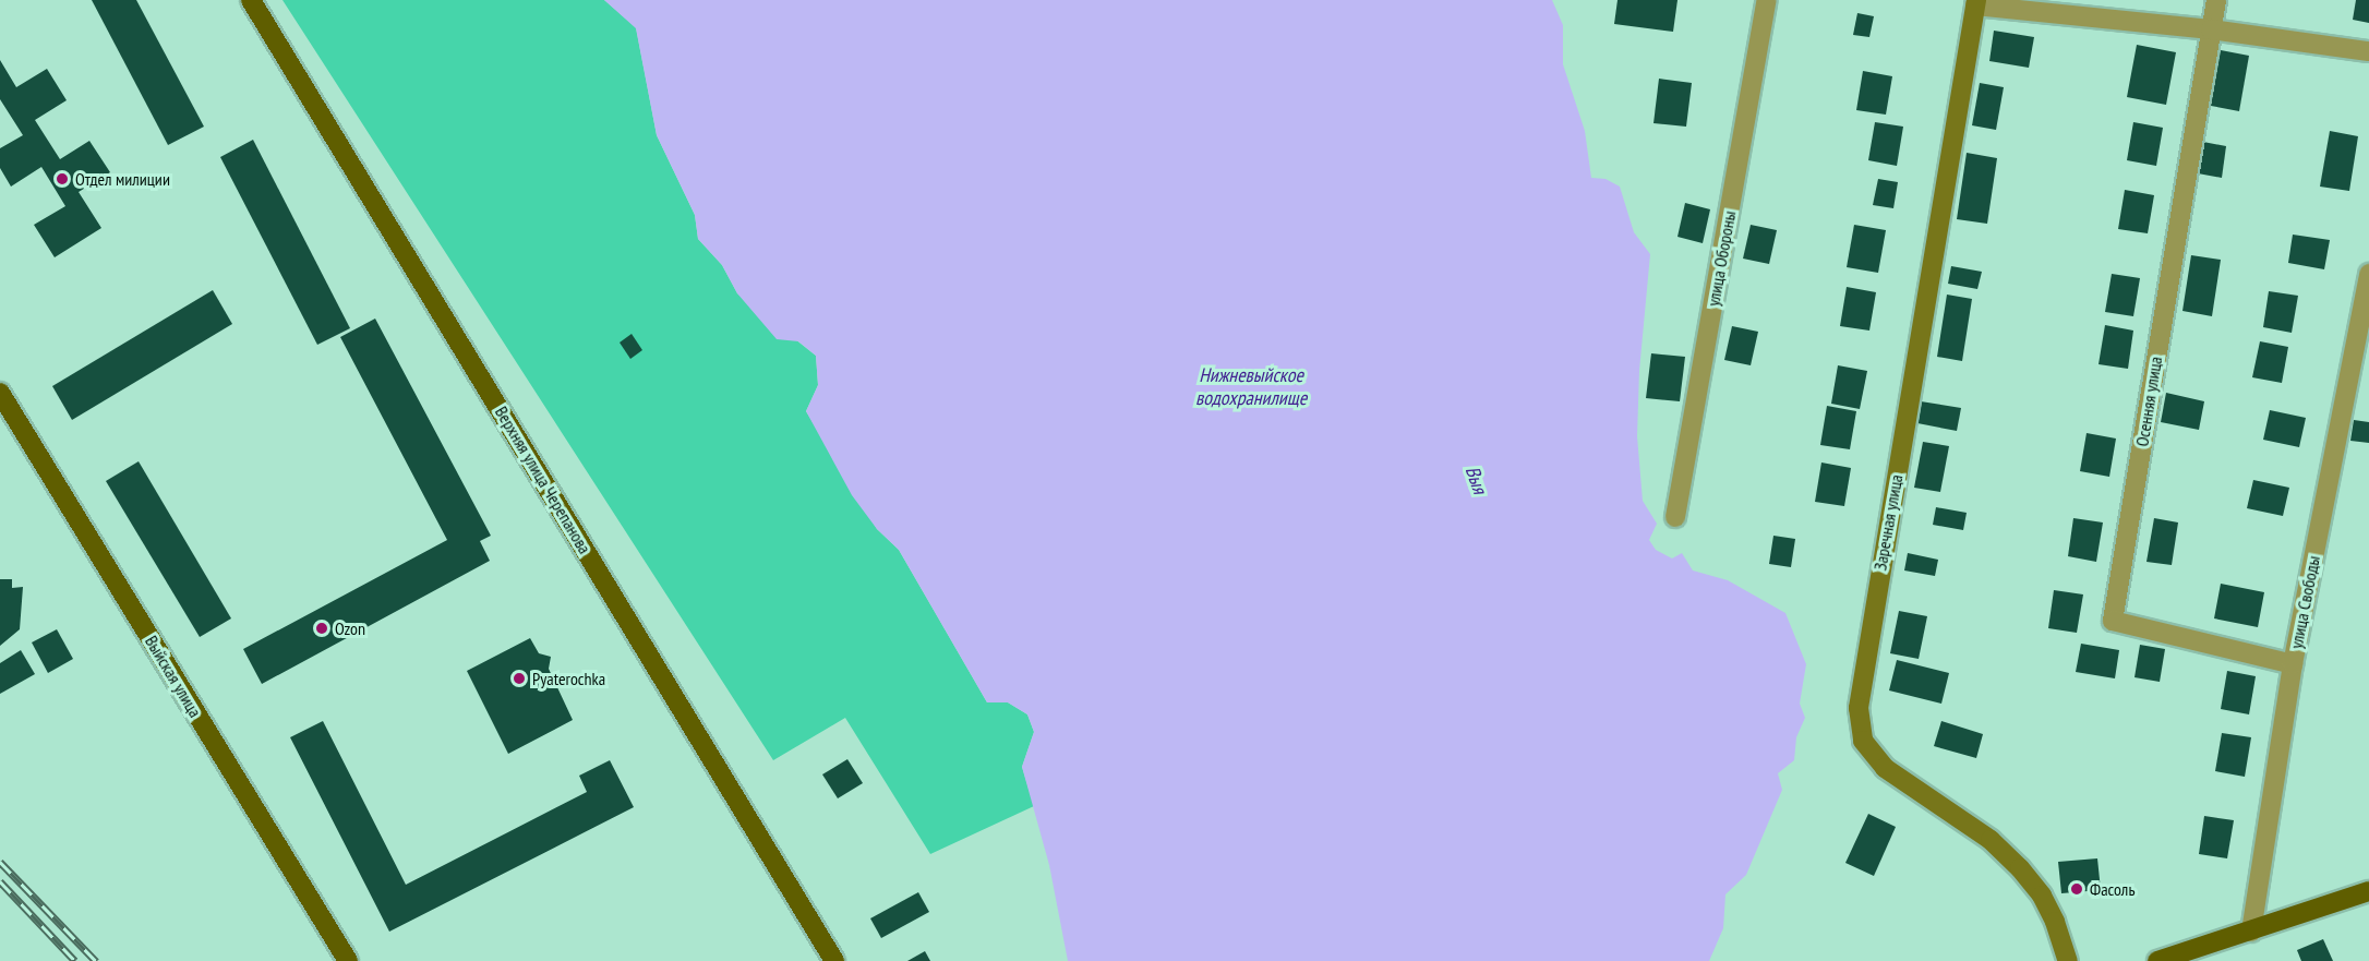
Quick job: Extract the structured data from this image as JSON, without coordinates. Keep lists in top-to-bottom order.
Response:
{
  "streets": {
    "main road": ["Верхняя улица Черепанова", "Выйская улица"],
    "street": [
      "улица Обороны",
      "Осенняя улица",
      "Заречная улица",
      "улица Свободы"
    ]
  },
  "crossings": [
    ["Осенняя улица", "улица Свободы"]
  ],
  "water": ["Нижневыйское водохранилище", "Выя"],
  "places": [
    "Отдел милиции",
    "Ozon",
    "Pyaterochka",
    "Фасоль"
  ]
}
